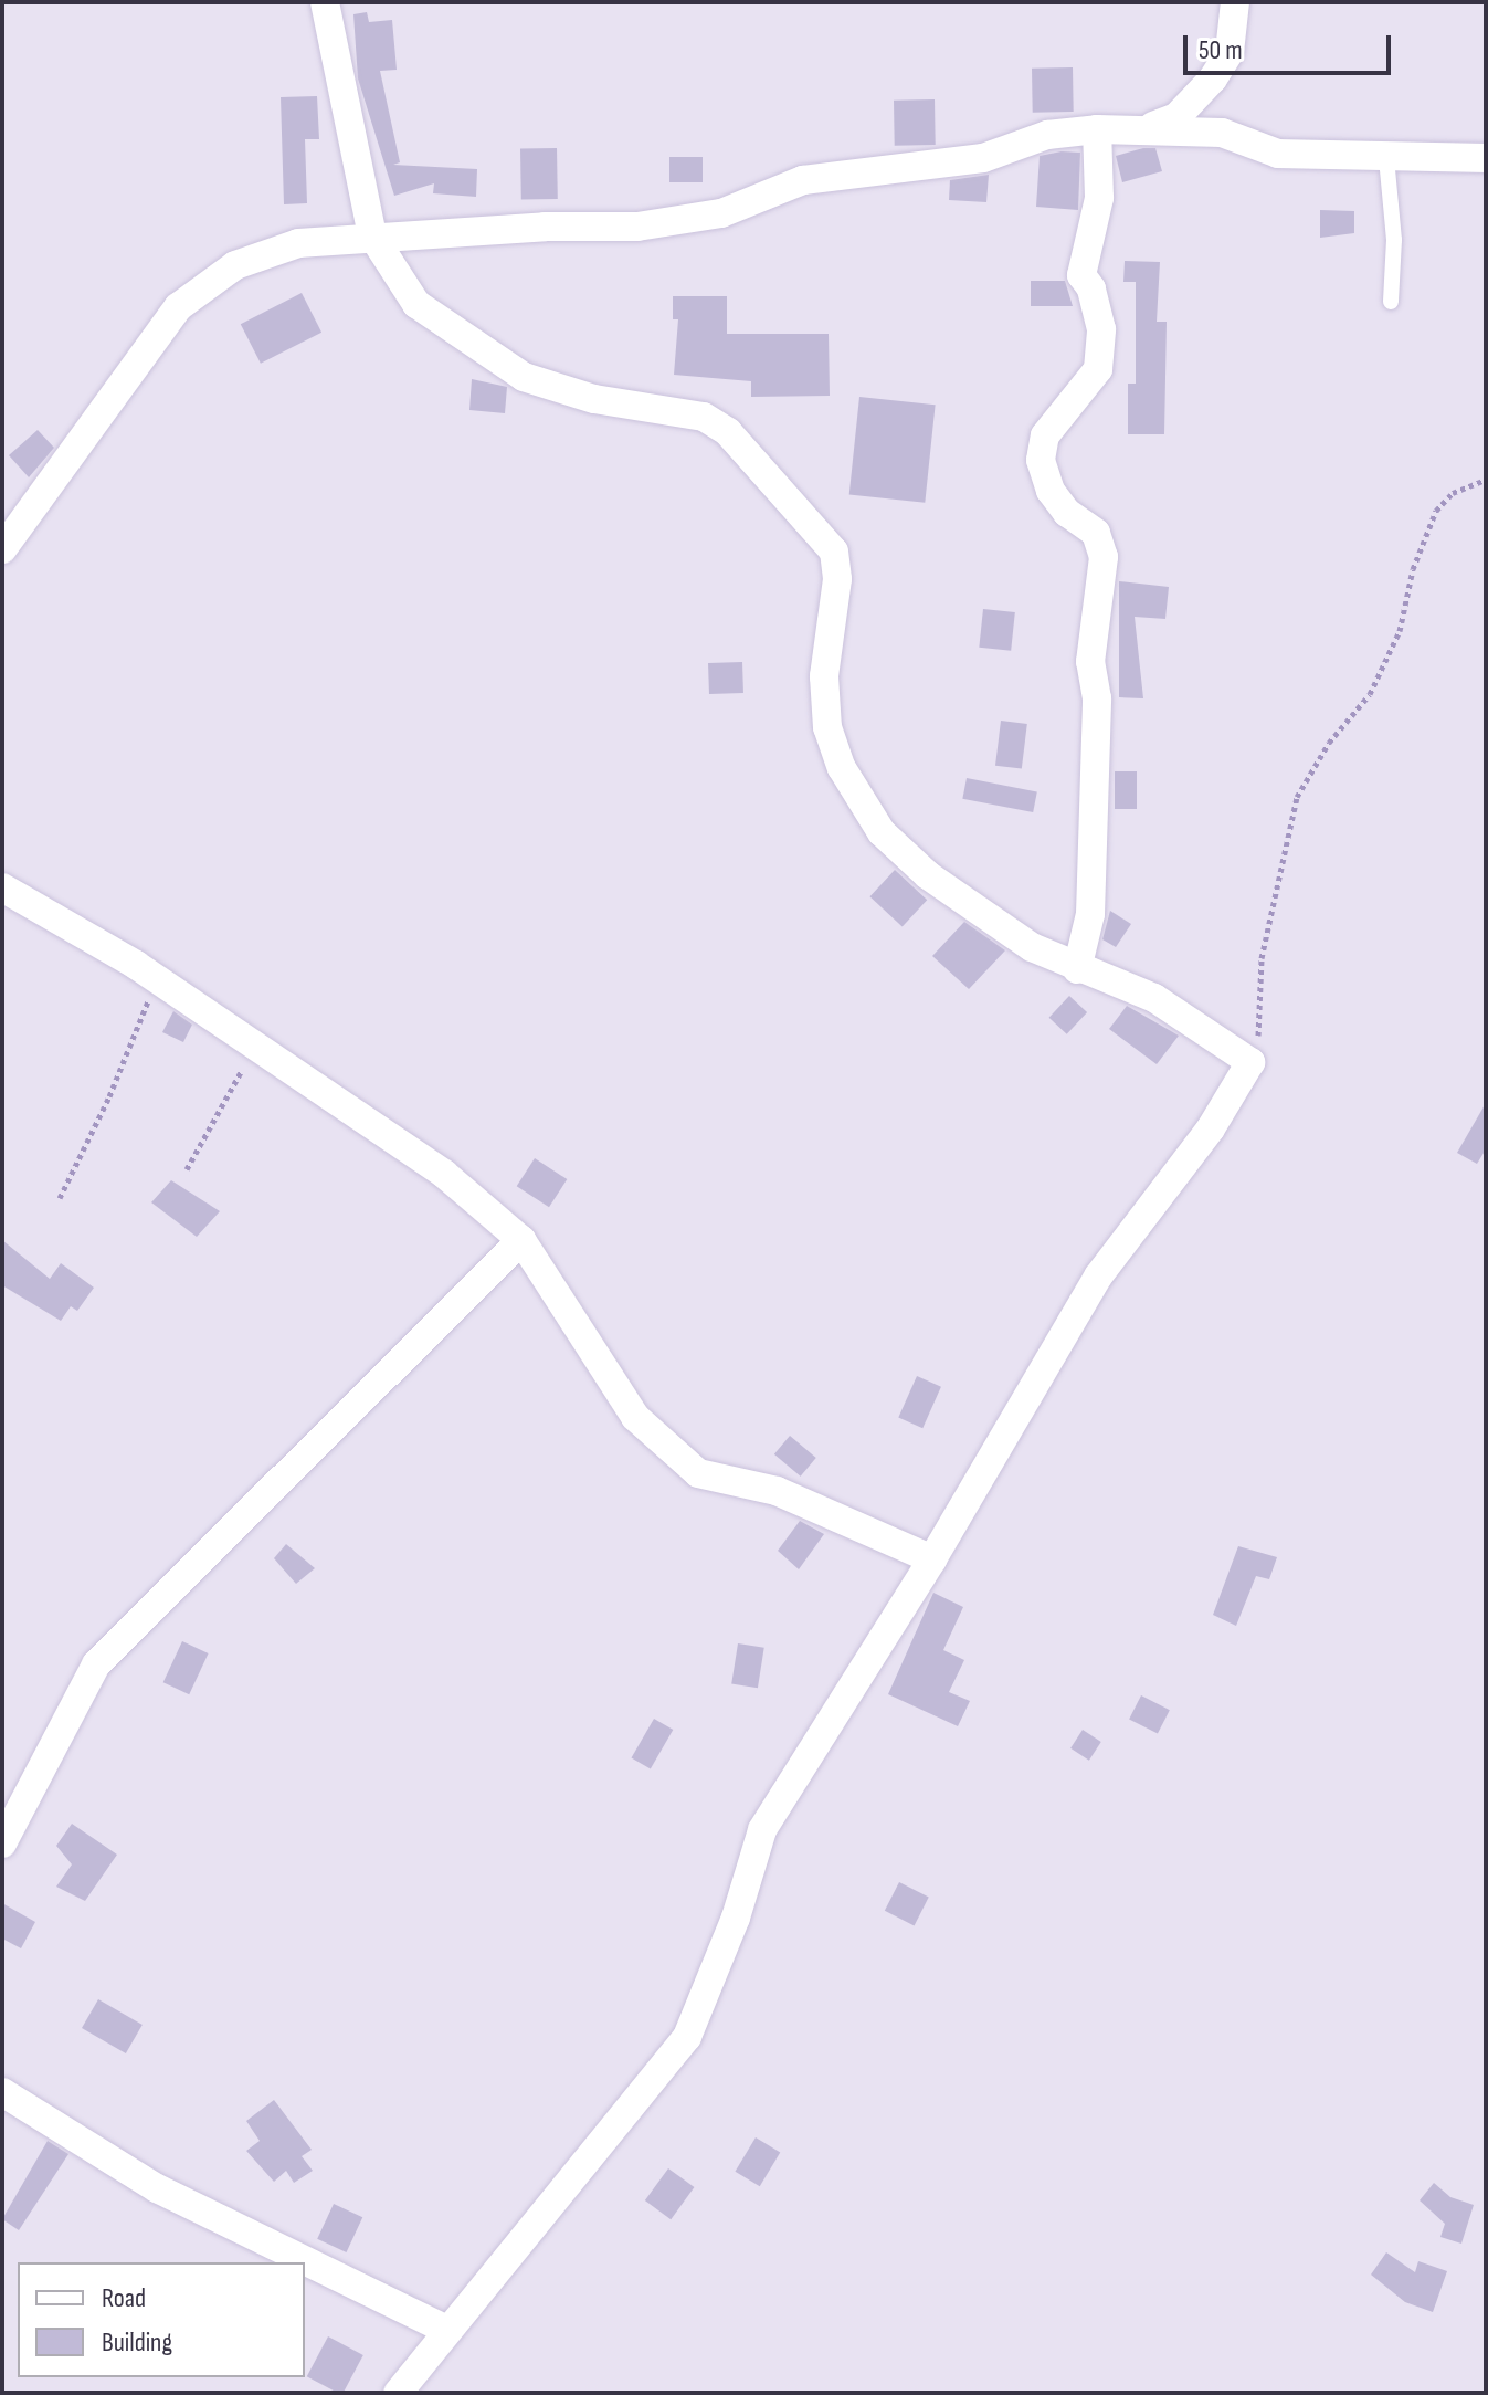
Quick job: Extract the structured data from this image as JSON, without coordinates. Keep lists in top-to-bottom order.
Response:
{
  "legend": ["Road", "Building"],
  "scale_bar": "50 m"
}
